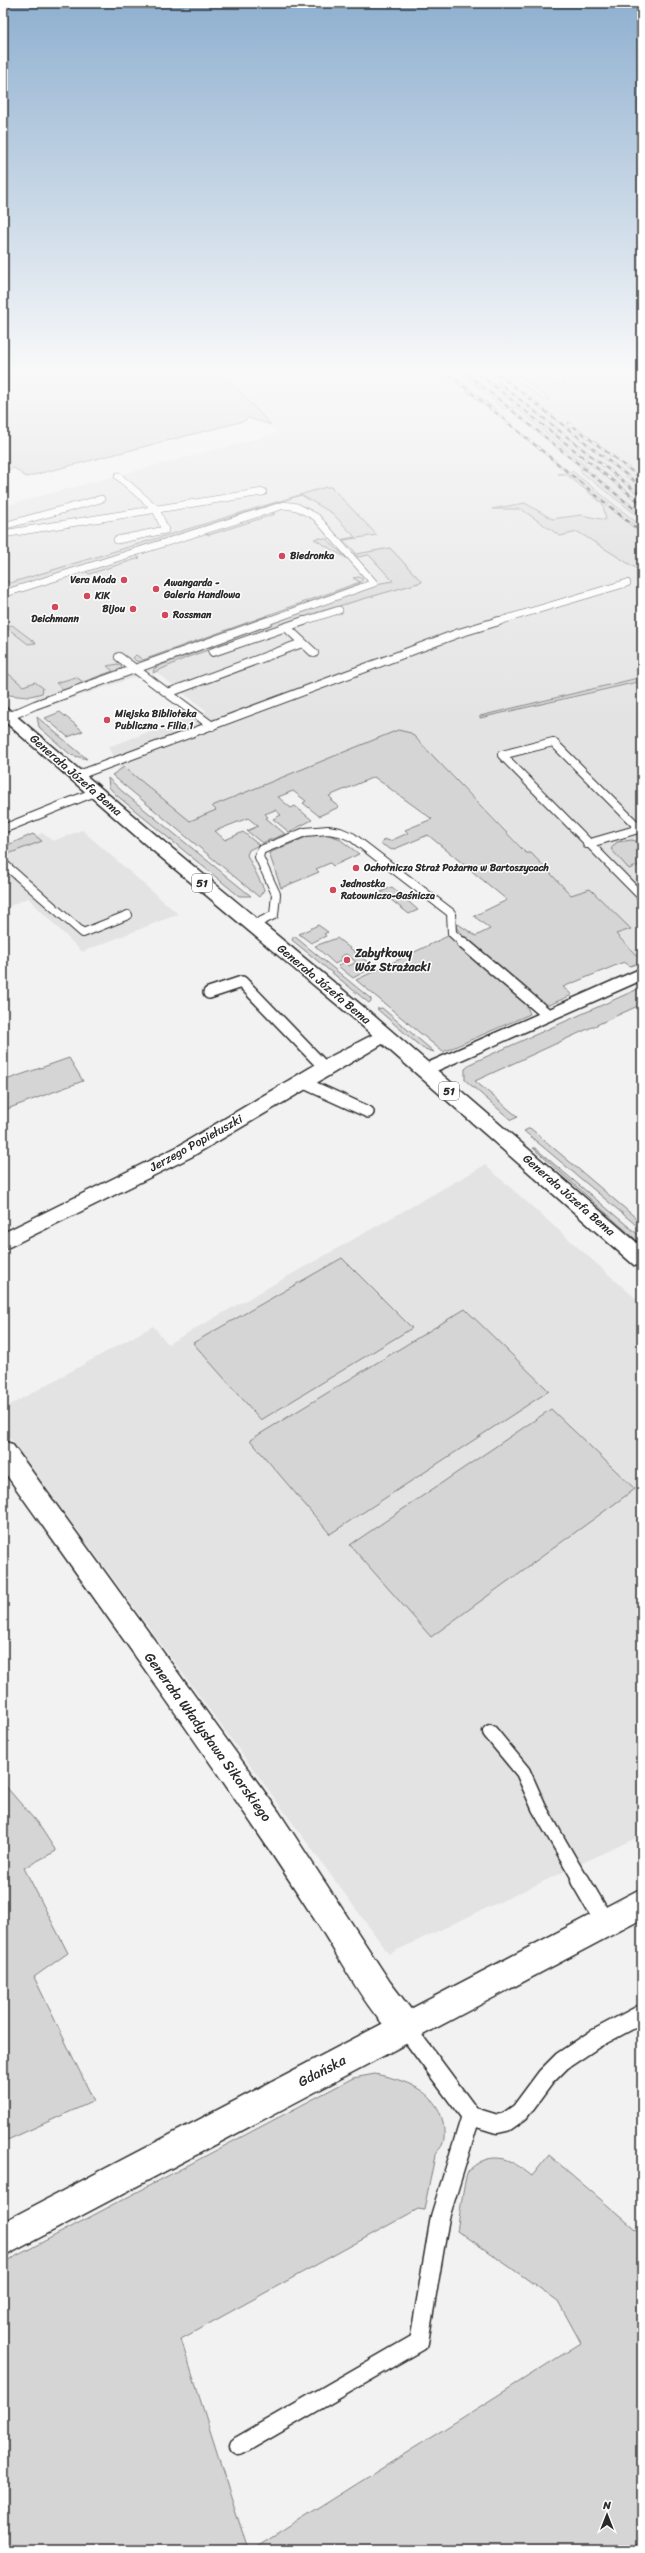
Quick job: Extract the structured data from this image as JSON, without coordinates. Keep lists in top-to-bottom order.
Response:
{
  "streets": {
    "street": [
      "Generała Józefa Bema",
      "51",
      "Jerzego Popiełuszki",
      "Generała Władysława Sikorskiego",
      "Gdańska"
    ]
  },
  "crossings": [
    ["Generała Józefa Bema", "Jerzego Popiełuszki"],
    ["Generała Władysława Sikorskiego", "Gdańska"]
  ],
  "places": [
    "Biedronka",
    "Vera Moda",
    "Awangarda - Galeria Handlowa",
    "KiK",
    "Deichmann",
    "Bijou",
    "Rossman",
    "Miejska Biblioteka Publiczna - Filia 1",
    "Ochotnicza Straż Pożarna w Bartoszycach",
    "Jednostka Ratowniczo-Gaśnicza",
    "Zabytkowy Wóz Strażacki"
  ],
  "north": "top"
}
